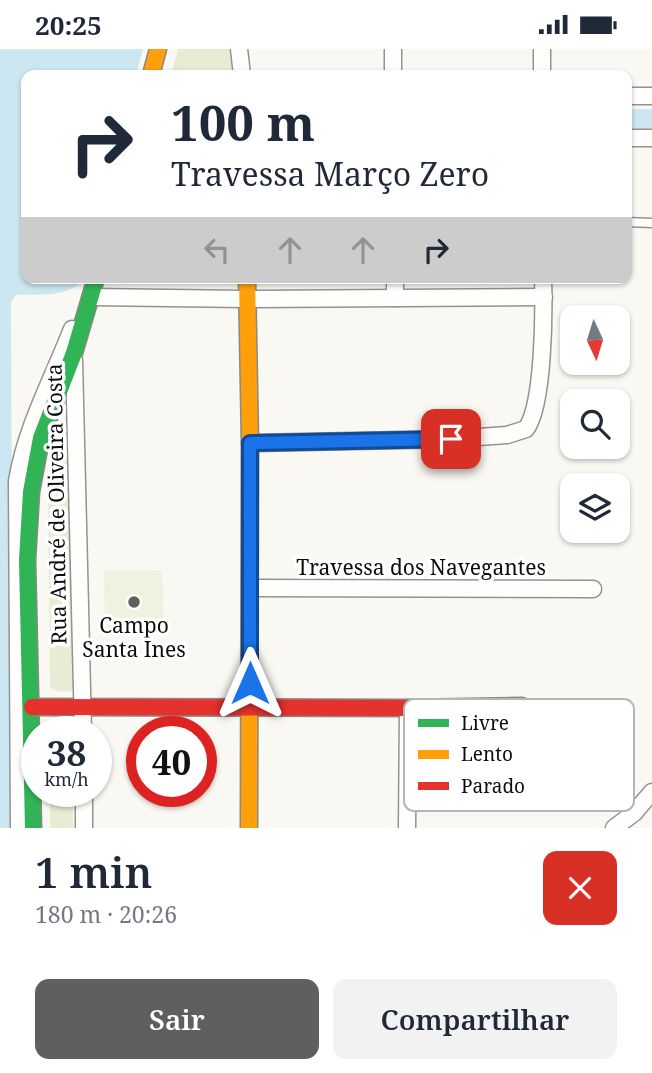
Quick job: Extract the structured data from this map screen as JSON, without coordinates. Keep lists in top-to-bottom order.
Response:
{
  "streets": {
    "street": ["Rua André de Oliveira Costa", "Travessa dos Navegantes"]
  },
  "places": ["Campo Santa Ines"],
  "legend": ["Livre", "Lento", "Parado"],
  "north": "bottom",
  "page": {
    "status": "20:25",
    "turn": ["100 m", "Travessa Março Zero"],
    "speed": "38 km/h",
    "limit": "40",
    "heading": ["1 min", "180 m · 20:26"],
    "buttons": ["Sair", "Compartilhar"]
  }
}
